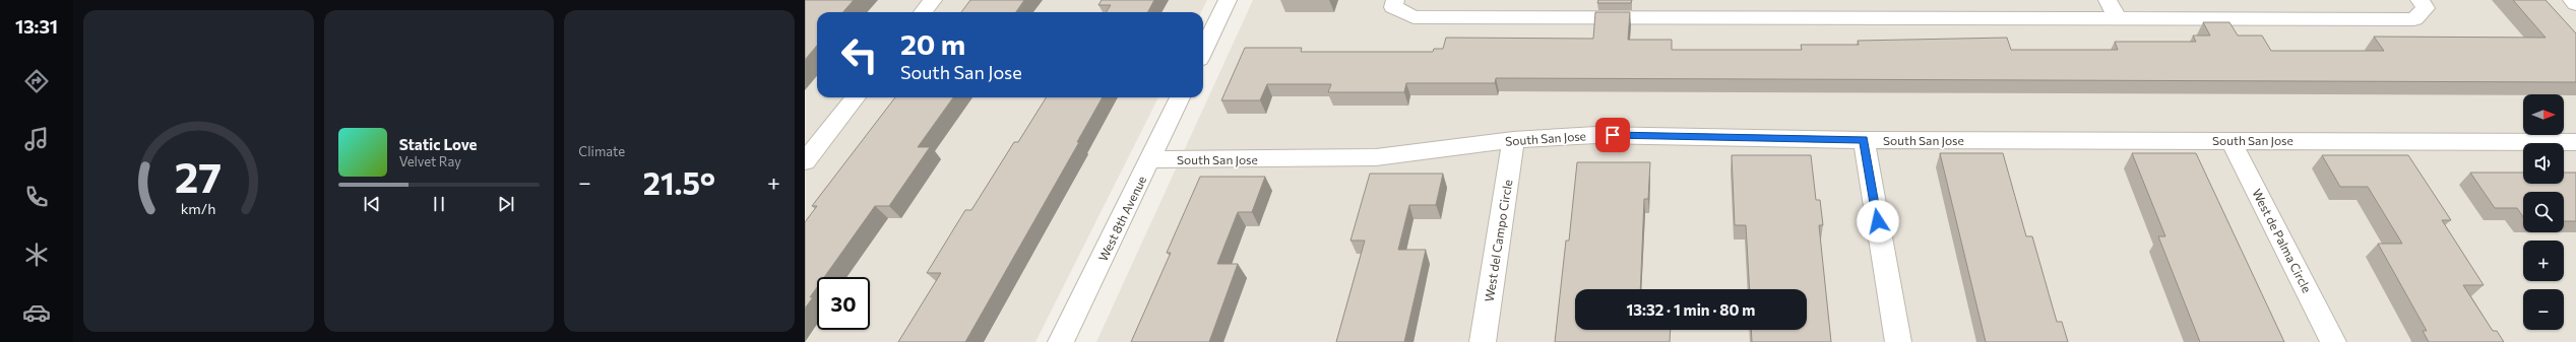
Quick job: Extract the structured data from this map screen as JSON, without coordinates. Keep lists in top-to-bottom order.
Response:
{
  "streets": {
    "street": [
      "South San Jose",
      "West 8th Avenue",
      "West del Campo Circle",
      "West de Palma Circle"
    ]
  },
  "crossings": [
    ["South San Jose", "West 8th Avenue"],
    ["South San Jose", "West del Campo Circle"],
    ["South San Jose", "West de Palma Circle"]
  ],
  "north": "right",
  "page": {
    "tabs": "13:31",
    "tile": "Climate",
    "turn": ["20 m", "South San Jose"],
    "map_buttons": ["+", "−"],
    "song": ["Static Love", "Velvet Ray"],
    "heat": ["−", "21.5°", "+"],
    "limit": "30",
    "trip": "13:32 · 1 min · 80 m",
    "gauge": ["27", "km/h"]
  }
}
